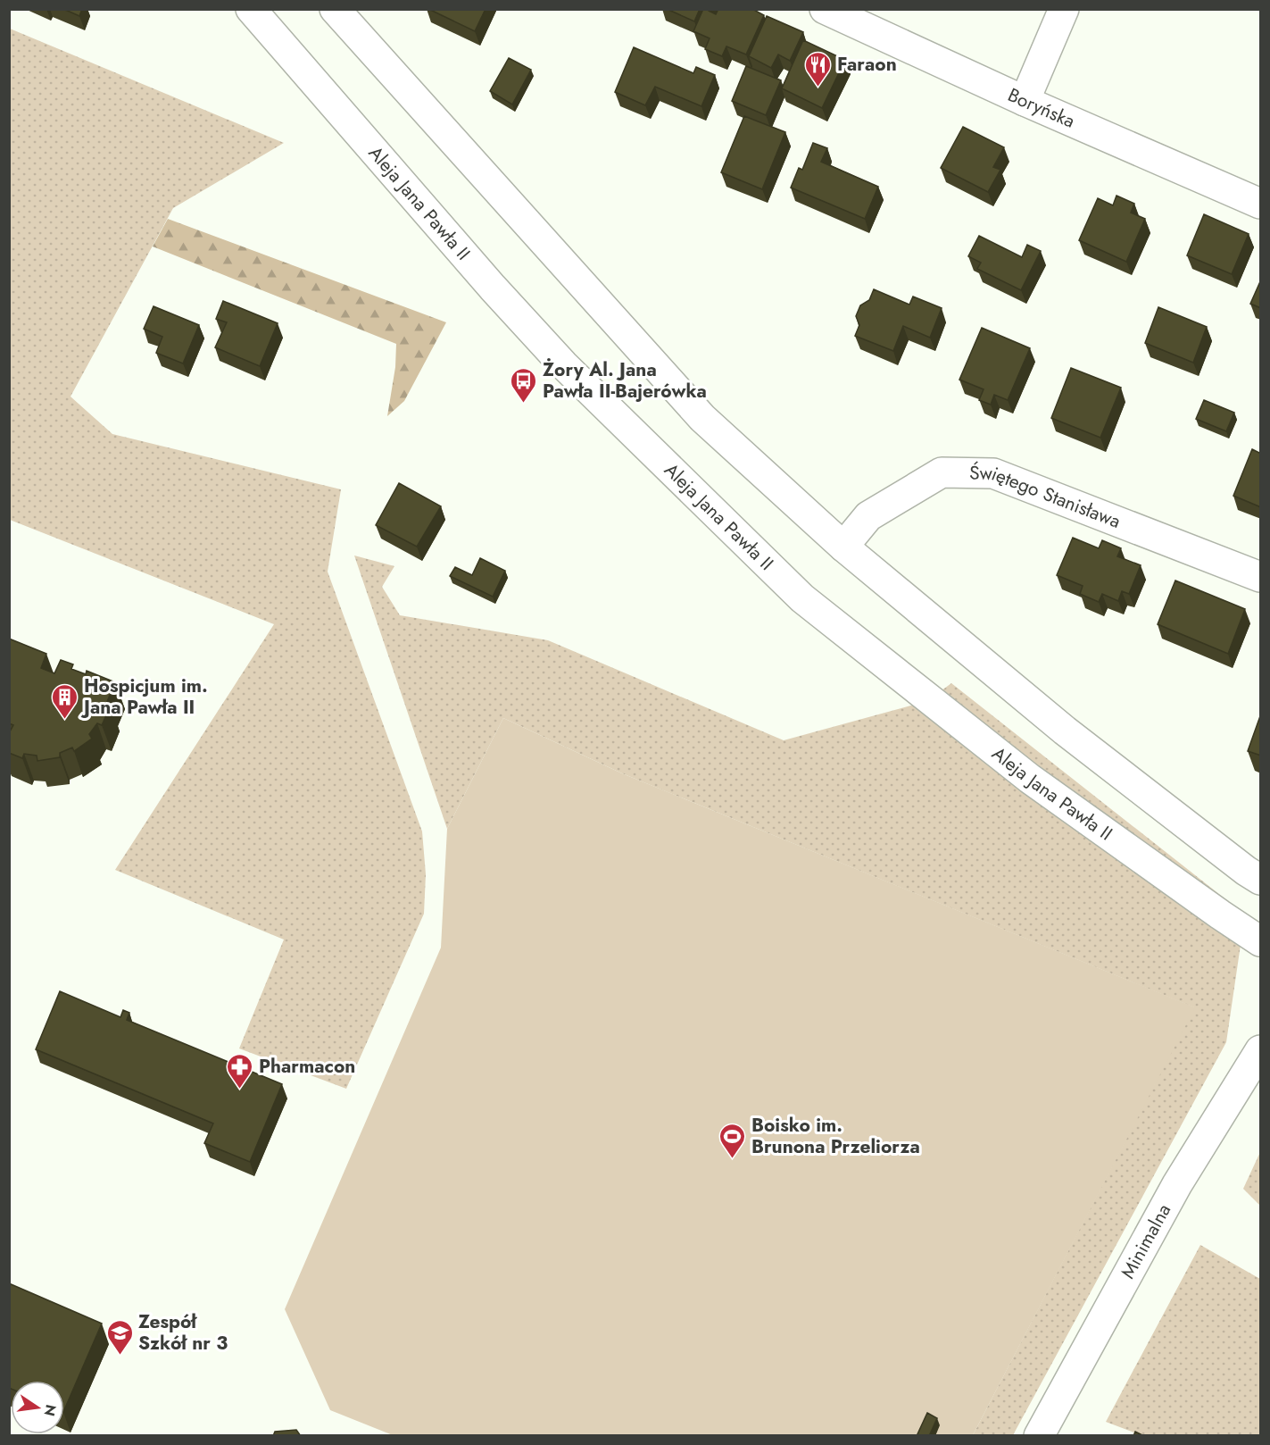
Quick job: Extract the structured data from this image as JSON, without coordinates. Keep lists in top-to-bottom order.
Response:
{
  "streets": {
    "street": [
      "Boryńska",
      "Aleja Jana Pawła II",
      "Świętego Stanisława",
      "Minimalna"
    ]
  },
  "places": {
    "restaurant": ["Faraon"],
    "bus stop": ["Żory Al. Jana Pawła II-Bajerówka"],
    "building": ["Hospicjum im. Jana Pawła II"],
    "pharmacy": ["Pharmacon"],
    "sports": ["Boisko im. Brunona Przeliorza"],
    "school or university": ["Zespół Szkół nr 3"]
  },
  "north": "right"
}
